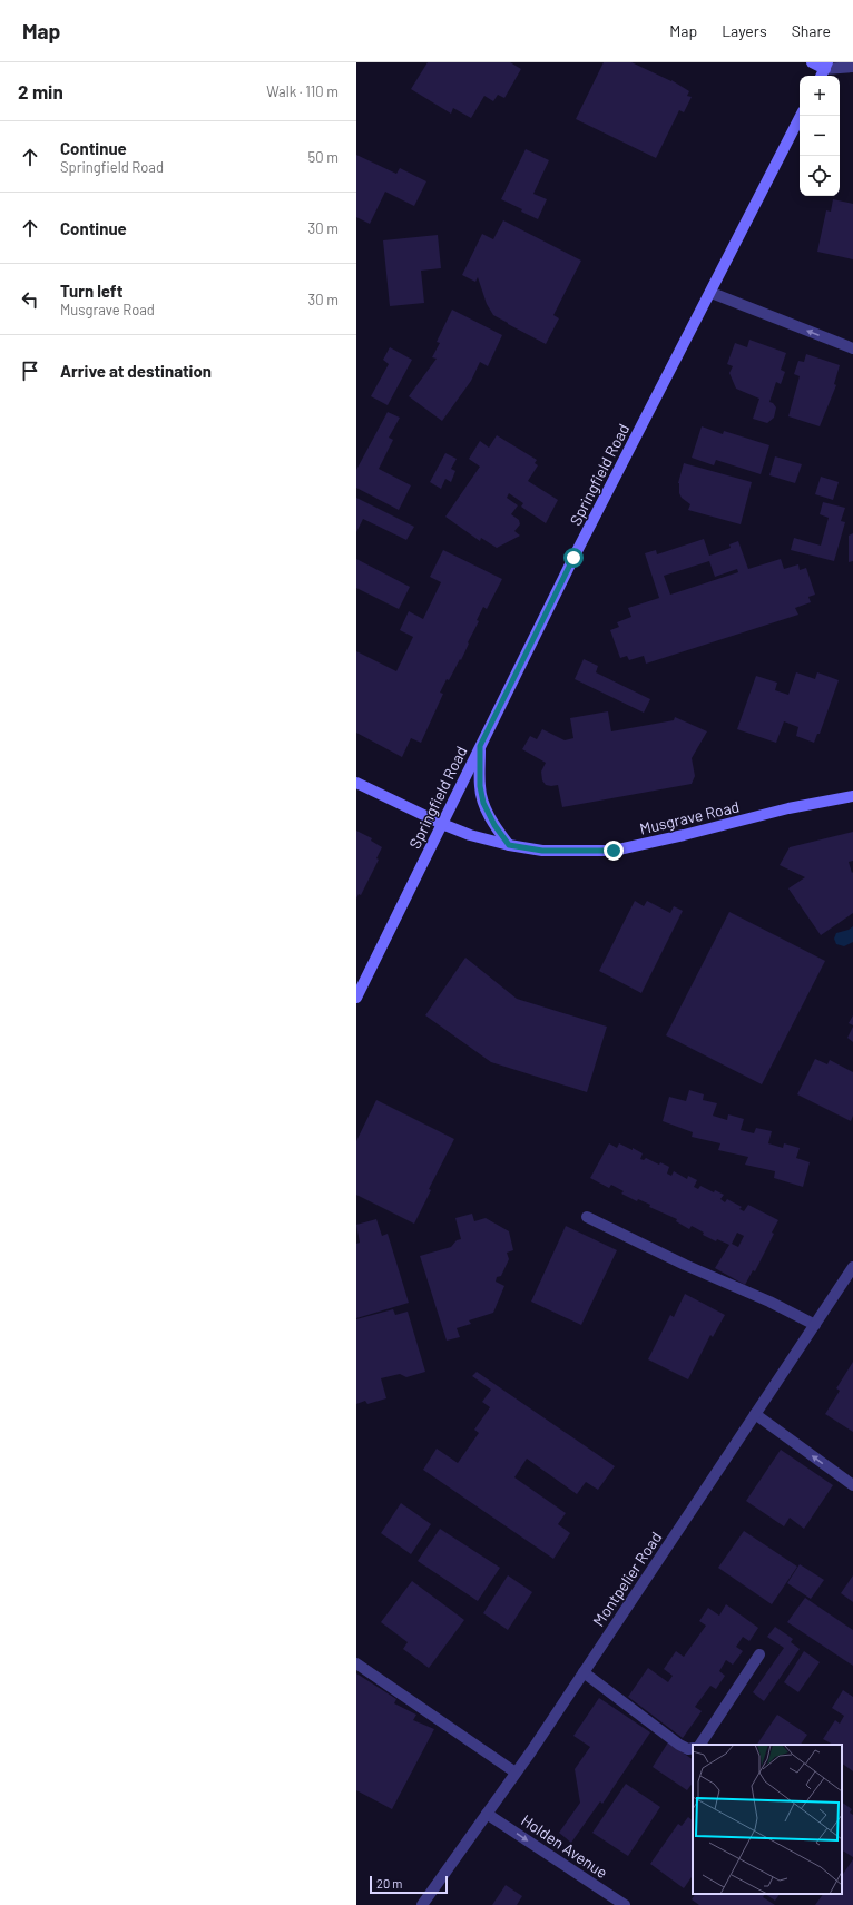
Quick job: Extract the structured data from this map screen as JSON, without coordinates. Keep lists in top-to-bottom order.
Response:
{
  "streets": {
    "street": [
      "Springfield Road",
      "Musgrave Road",
      "Montpelier Road",
      "Holden Avenue"
    ]
  },
  "crossings": [
    ["Springfield Road", "Musgrave Road"],
    ["Montpelier Road", "Holden Avenue"]
  ],
  "one_way": ["Holden Avenue"],
  "scale_bar": "20 m",
  "page": {
    "header": "Map",
    "nav": ["Map", "Layers", "Share"],
    "heading": ["2 min", "Walk · 110 m"],
    "map_buttons": ["+", "−"],
    "list": [
      ["Continue", "Springfield Road", "50 m"],
      ["Continue", "30 m"],
      ["Turn left", "Musgrave Road", "30 m"],
      "Arrive at destination"
    ],
    "scale": "20 m"
  }
}
